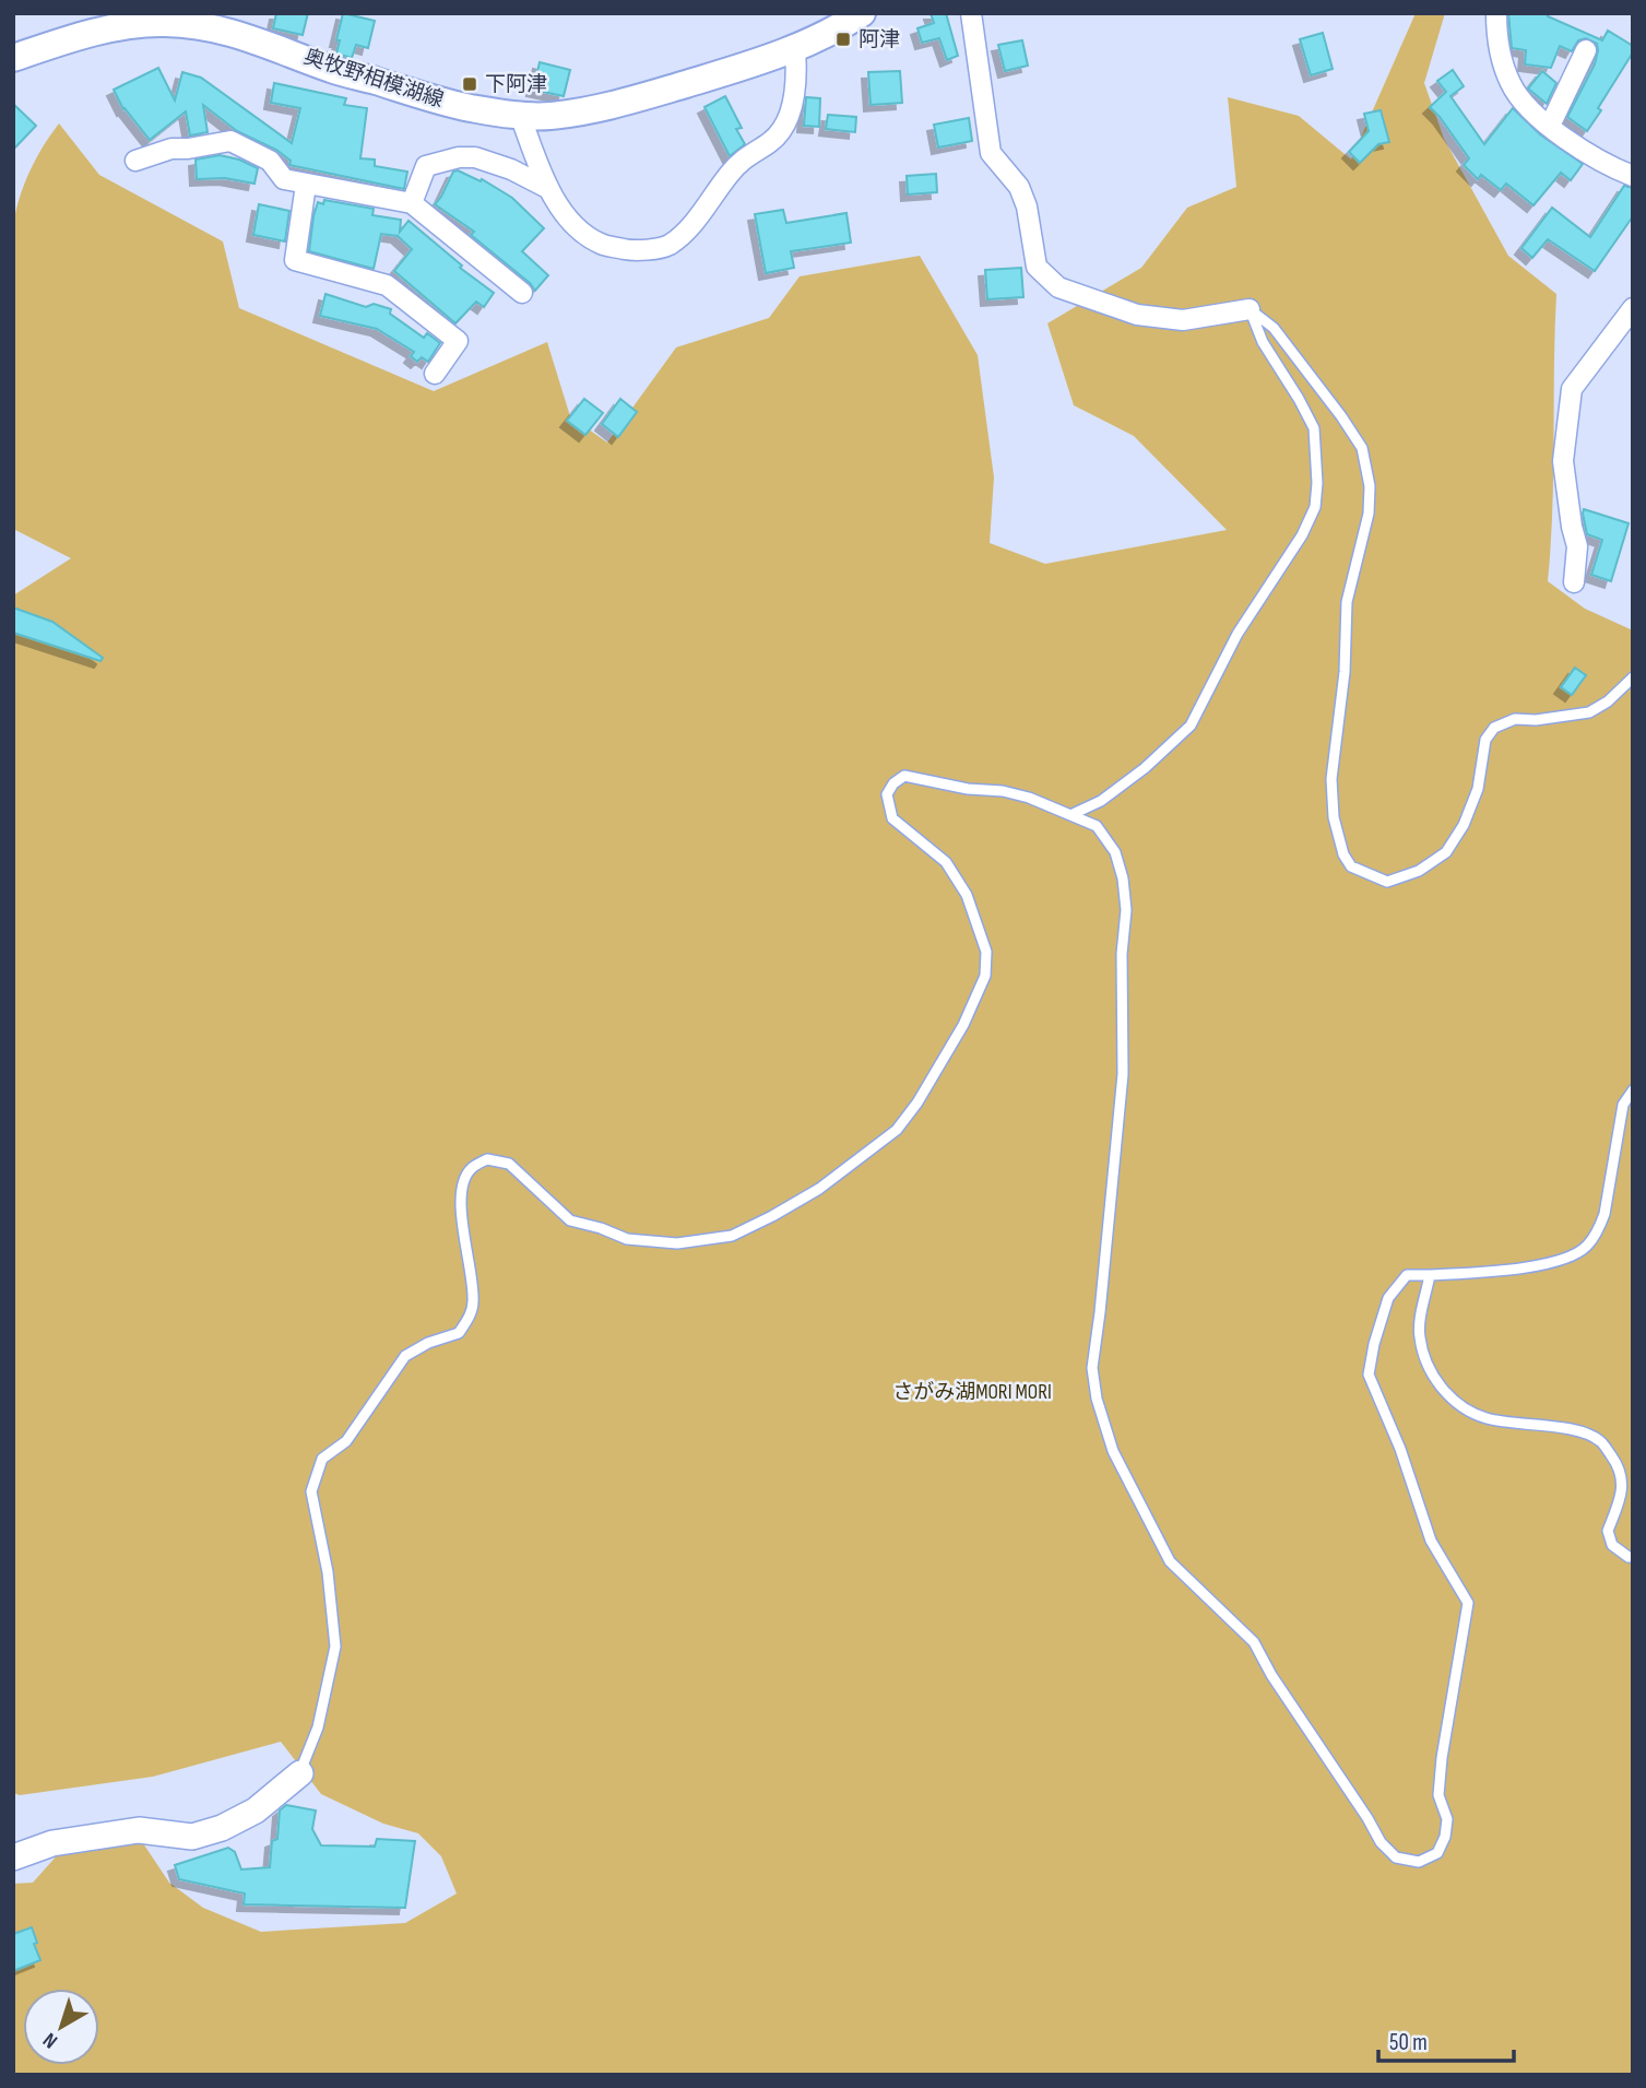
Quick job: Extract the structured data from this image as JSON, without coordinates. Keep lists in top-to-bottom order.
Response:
{
  "streets": {
    "main road": ["奥牧野相模湖線"]
  },
  "parks": ["さがみ湖MORI MORI"],
  "places": {
    "transit": ["阿津", "下阿津"]
  },
  "scale_bar": "50 m",
  "north": "bottom left"
}
